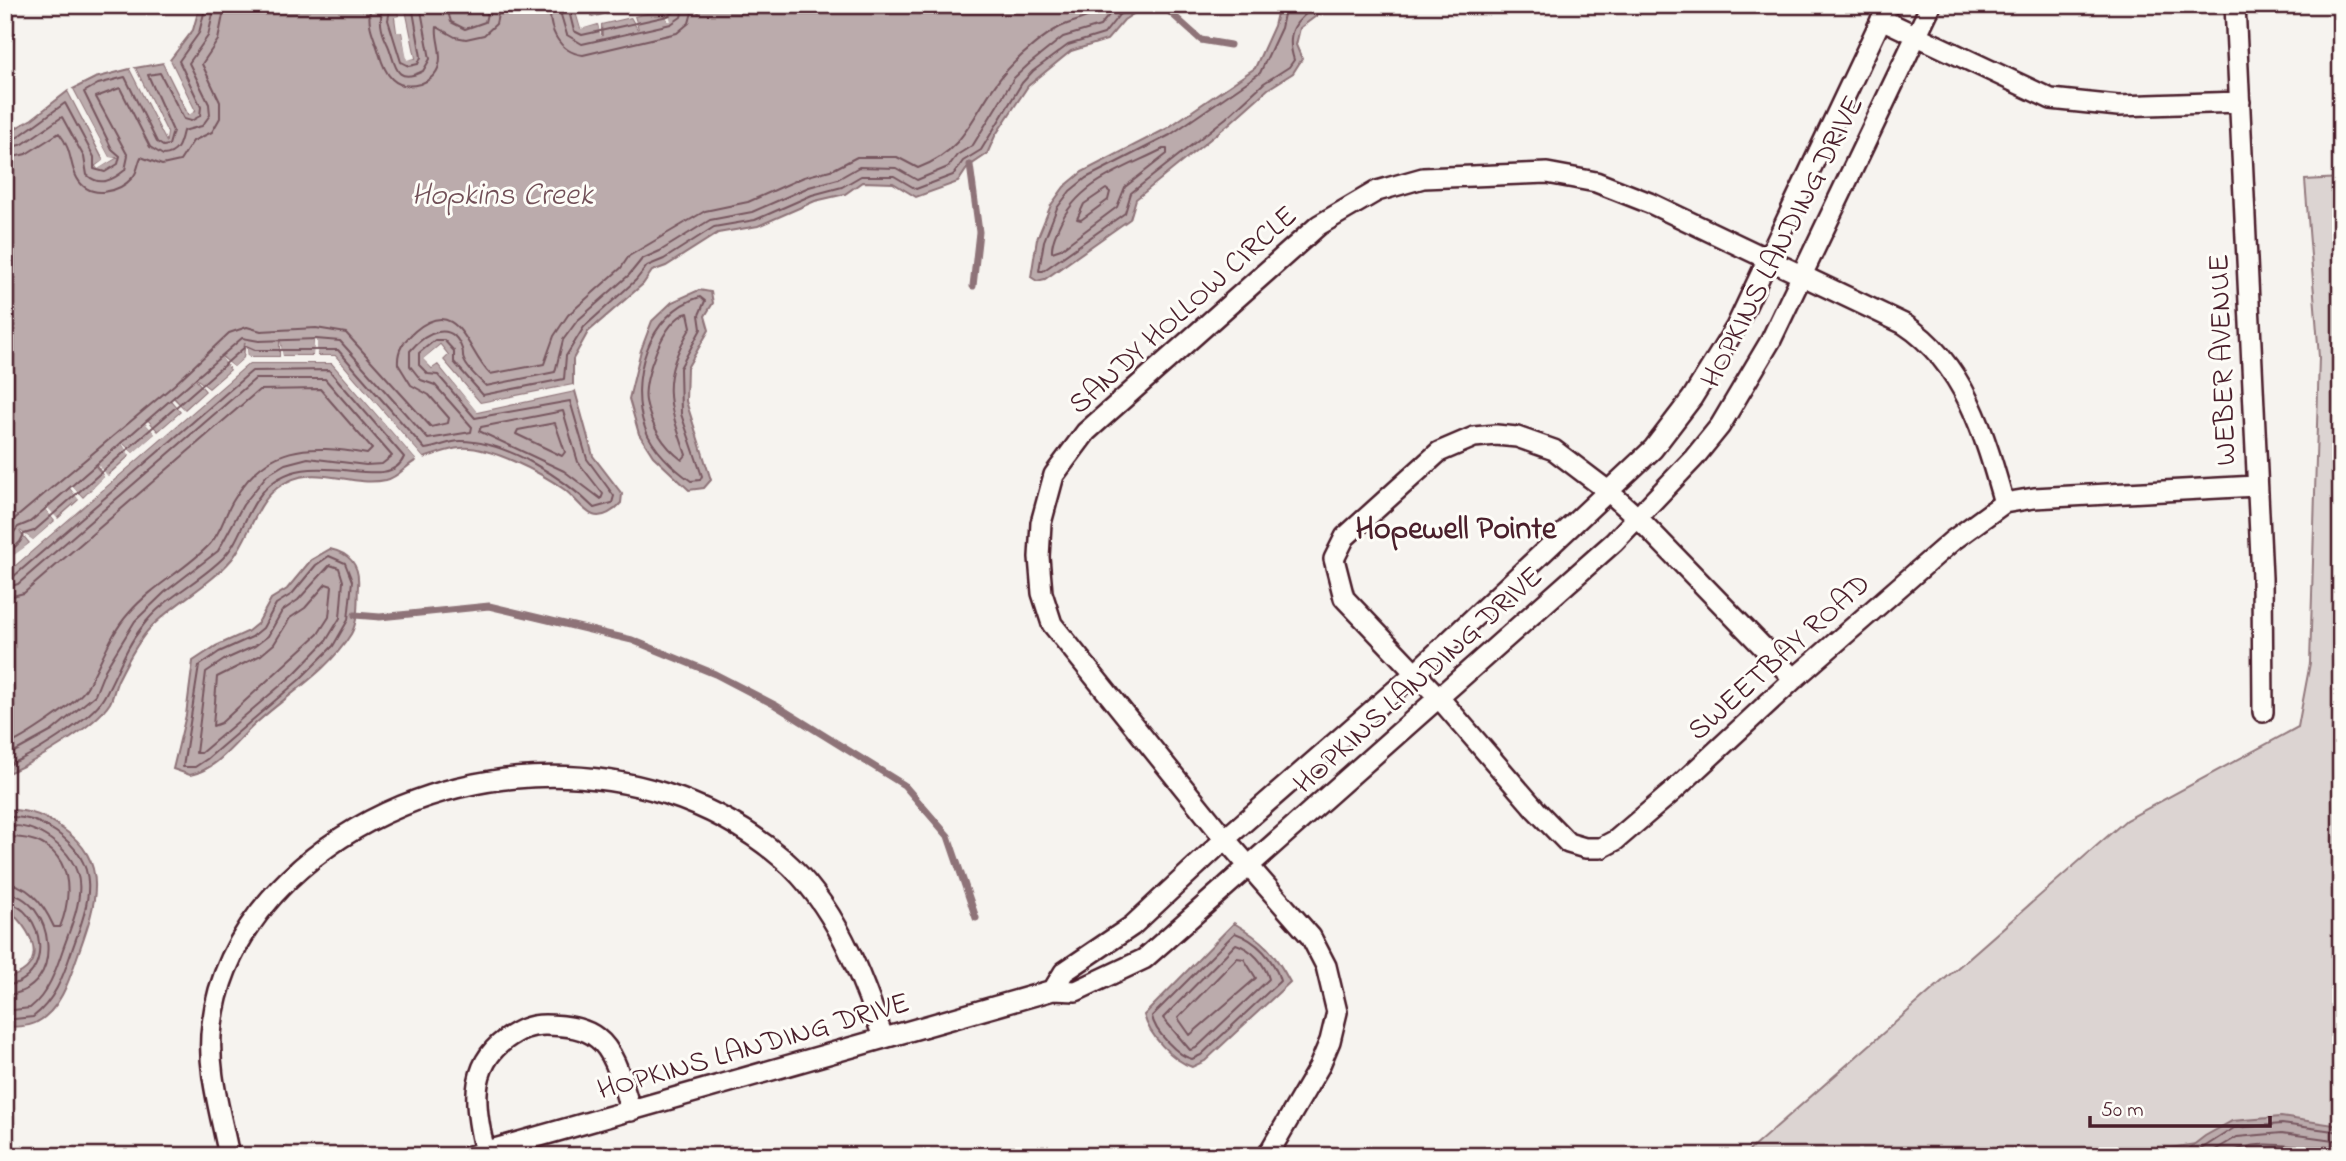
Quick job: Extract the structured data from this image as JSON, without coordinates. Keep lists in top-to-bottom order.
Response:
{
  "streets": {
    "street": [
      "HOPKINS LANDING DRIVE",
      "SANDY HOLLOW CIRCLE",
      "WEBER AVENUE",
      "SWEETBAY ROAD"
    ]
  },
  "crossings": [
    ["HOPKINS LANDING DRIVE", "SANDY HOLLOW CIRCLE"],
    ["HOPKINS LANDING DRIVE", "SWEETBAY ROAD"],
    ["SANDY HOLLOW CIRCLE", "SWEETBAY ROAD"],
    ["WEBER AVENUE", "SWEETBAY ROAD"]
  ],
  "districts": ["Hopewell Pointe"],
  "water": ["Hopkins Creek"],
  "scale_bar": "50 m"
}
